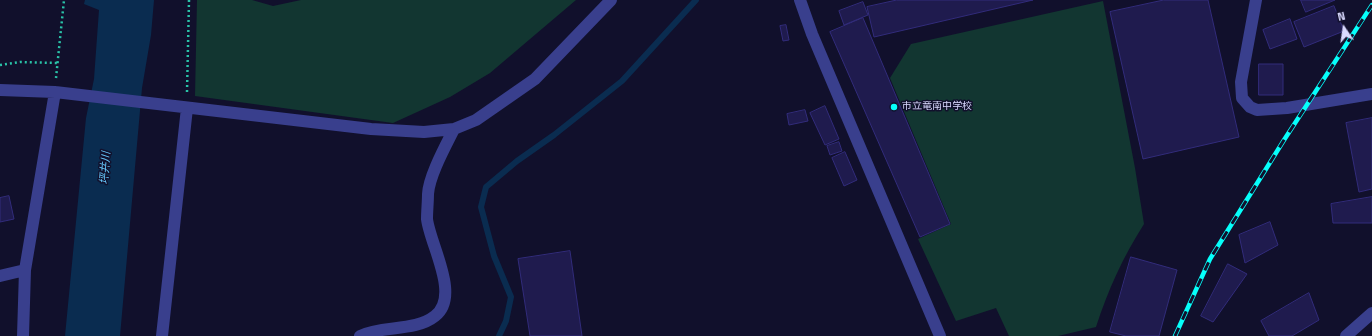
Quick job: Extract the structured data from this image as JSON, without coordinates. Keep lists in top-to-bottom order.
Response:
{
  "water": ["坪井川"],
  "places": ["市立竜南中学校"],
  "north": "top"
}
